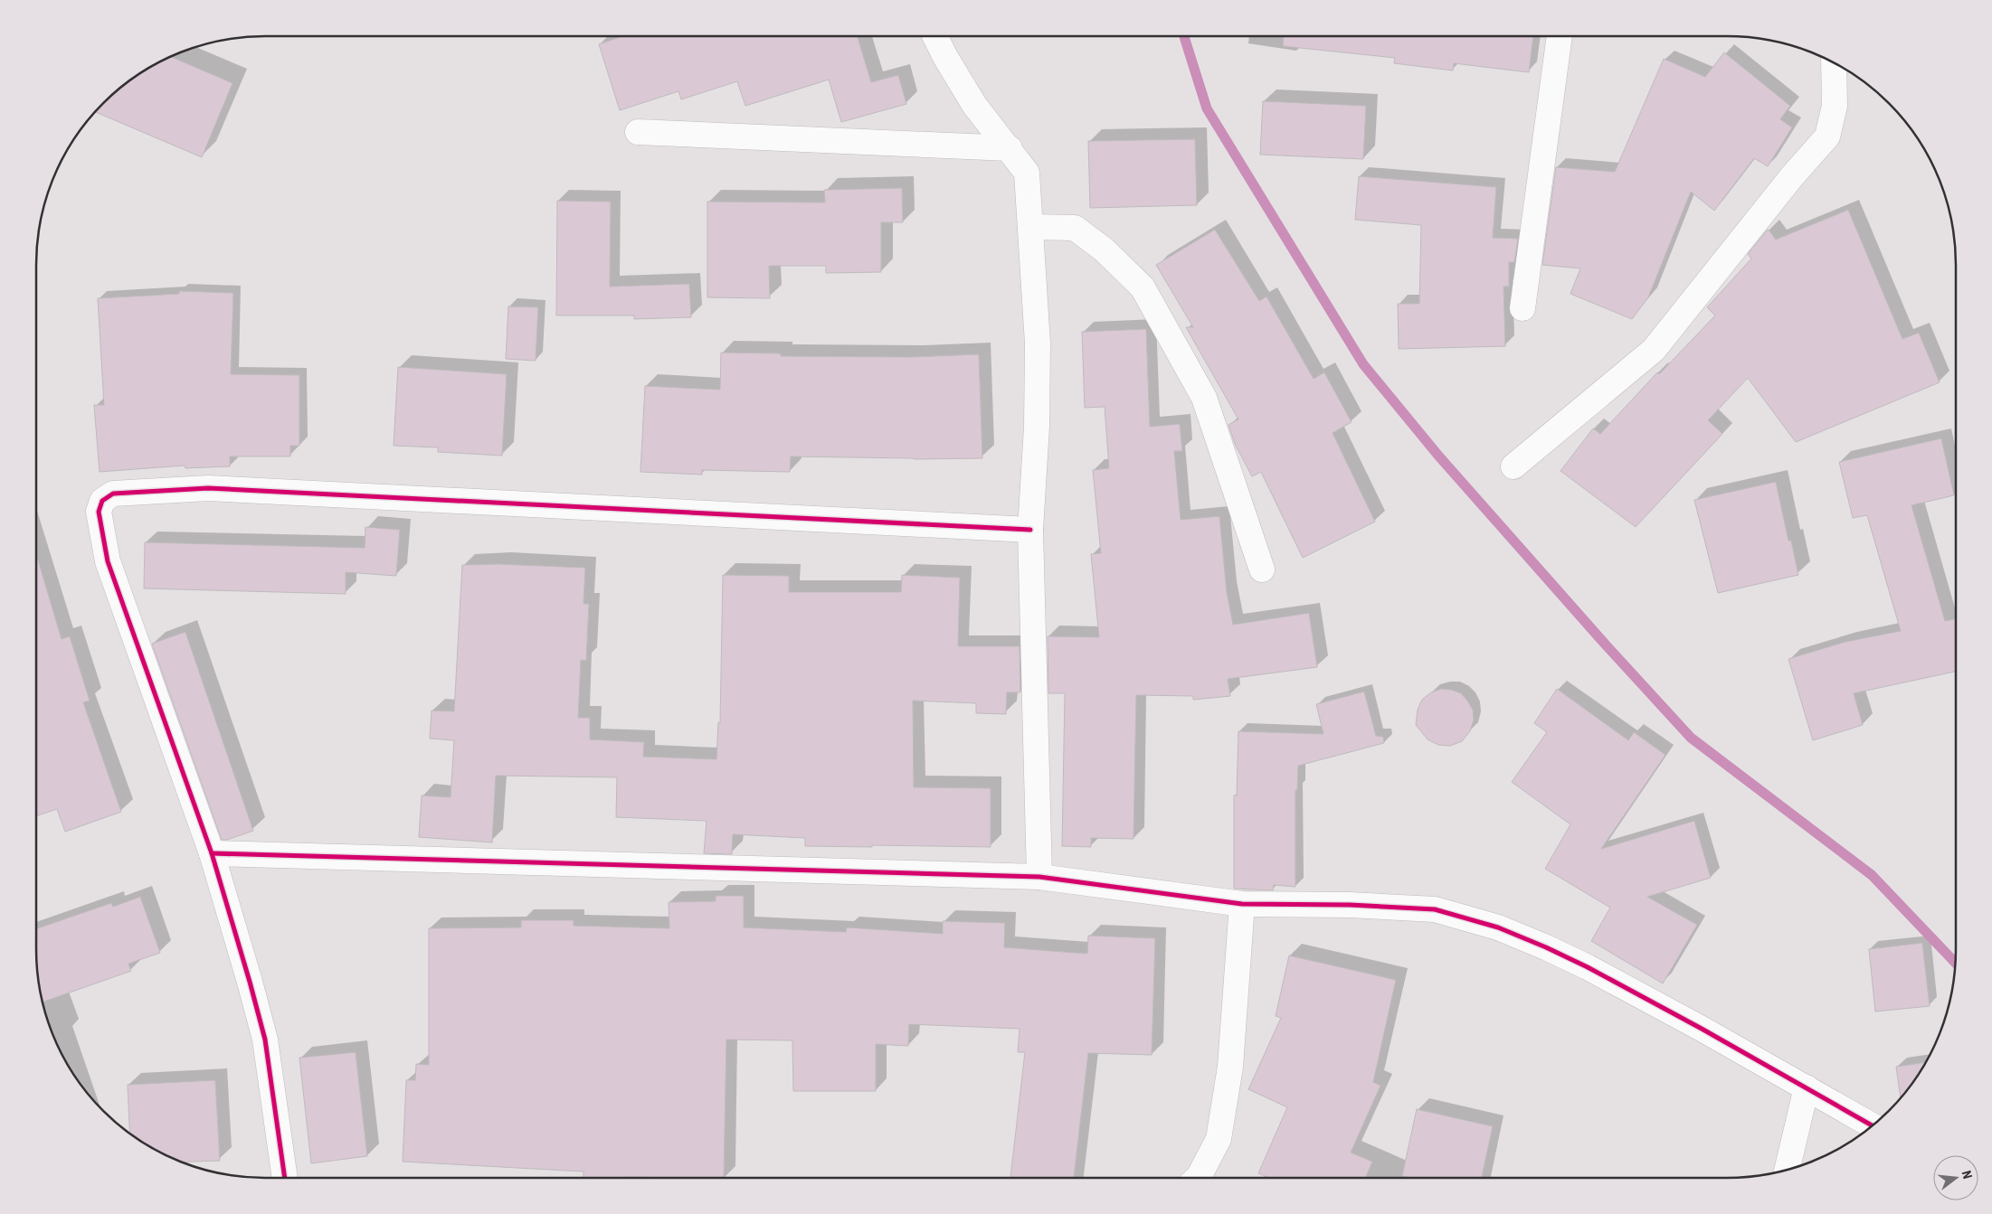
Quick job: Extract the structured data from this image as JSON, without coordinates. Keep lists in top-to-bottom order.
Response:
{
  "north": "right"
}
